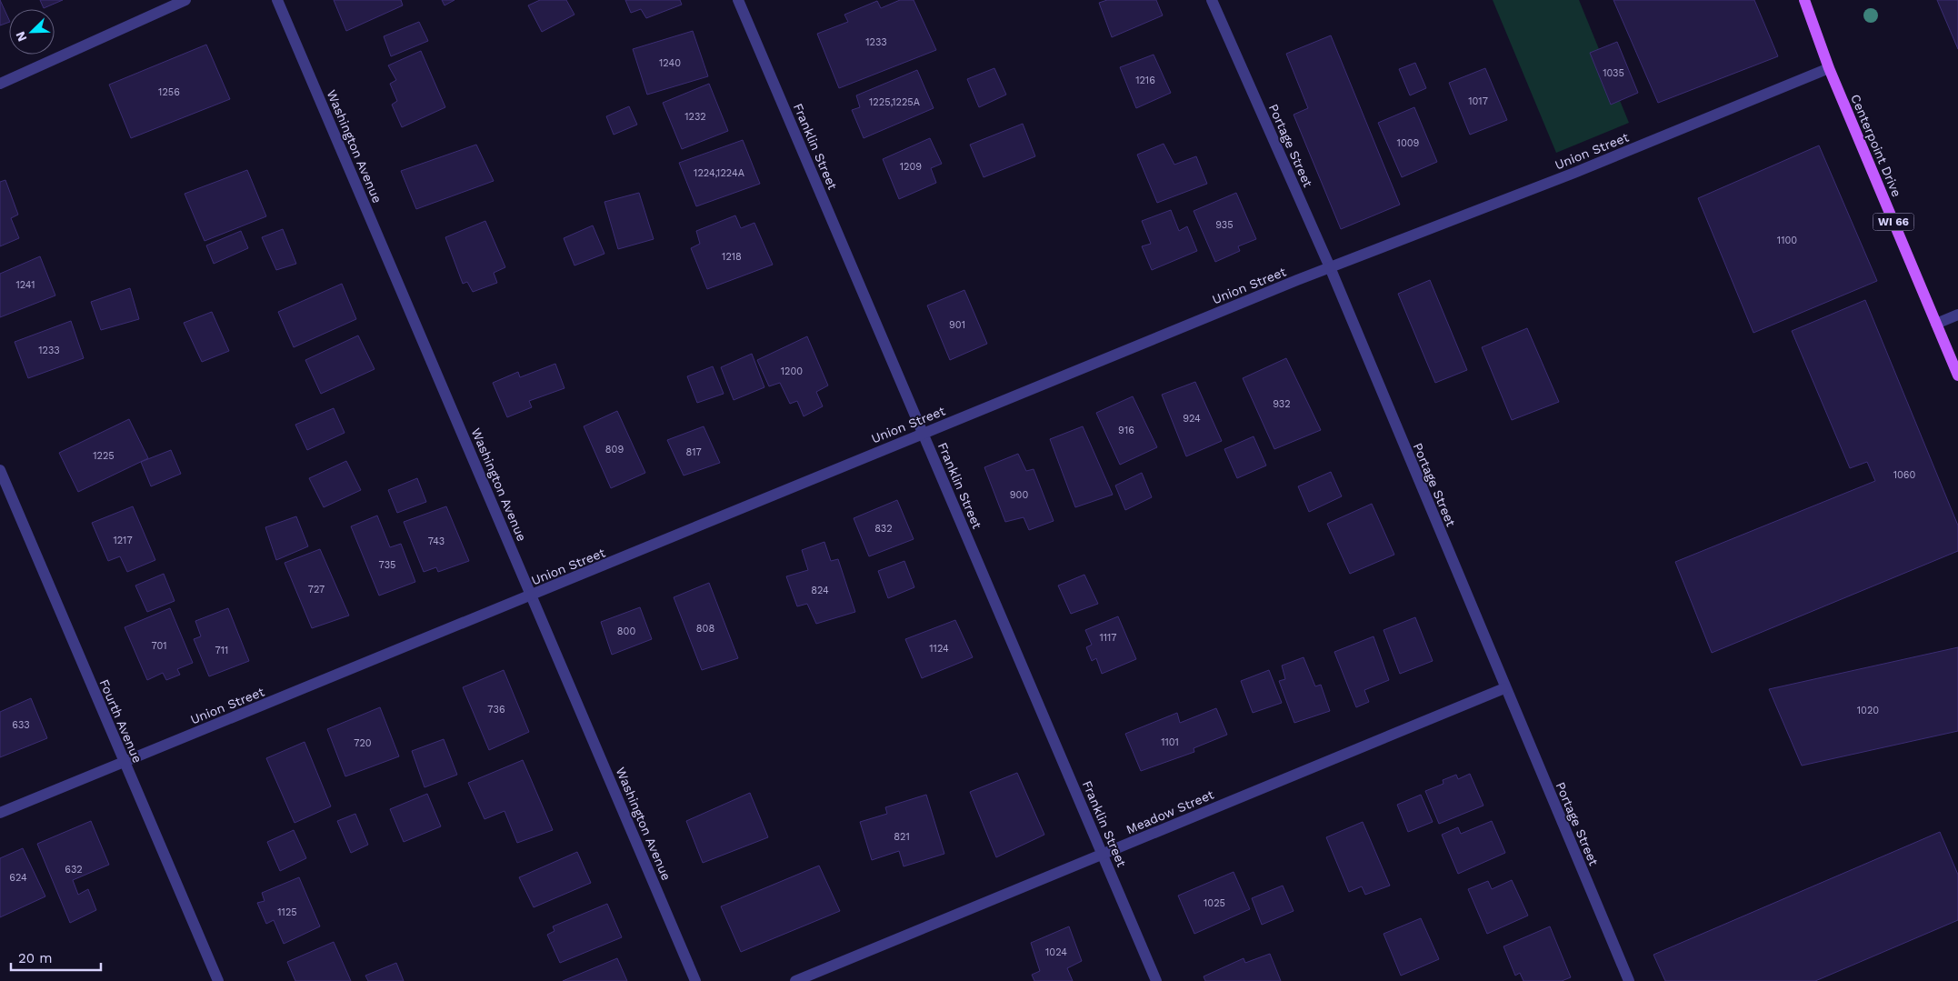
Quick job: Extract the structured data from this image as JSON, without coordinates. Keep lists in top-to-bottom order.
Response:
{
  "streets": {
    "main road": ["Centerpoint Drive", "WI 66"],
    "street": [
      "Portage Street",
      "Washington Avenue",
      "Franklin Street",
      "Union Street",
      "Fourth Avenue",
      "Meadow Street"
    ]
  },
  "crossings": [
    ["Portage Street", "Union Street"],
    ["Portage Street", "Meadow Street"],
    ["Centerpoint Drive", "Union Street"],
    ["Washington Avenue", "Union Street"],
    ["Franklin Street", "Union Street"],
    ["Franklin Street", "Meadow Street"],
    ["Union Street", "Fourth Avenue"]
  ],
  "house_numbers": [
    "1233",
    "1240",
    "1035",
    "1216",
    "1256",
    "1017",
    "1225,1225A",
    "1232",
    "1009",
    "1209",
    "1224,1224A",
    "935",
    "1100",
    "1218",
    "1241",
    "901",
    "1233",
    "1200",
    "932",
    "924",
    "916",
    "809",
    "817",
    "1225",
    "1060",
    "900",
    "832",
    "1217",
    "743",
    "735",
    "727",
    "824",
    "808",
    "800",
    "1117",
    "701",
    "1124",
    "711",
    "736",
    "1020",
    "633",
    "1101",
    "720",
    "821",
    "632",
    "624",
    "1025",
    "1125",
    "1024"
  ],
  "scale_bar": "20 m",
  "north": "bottom left"
}
